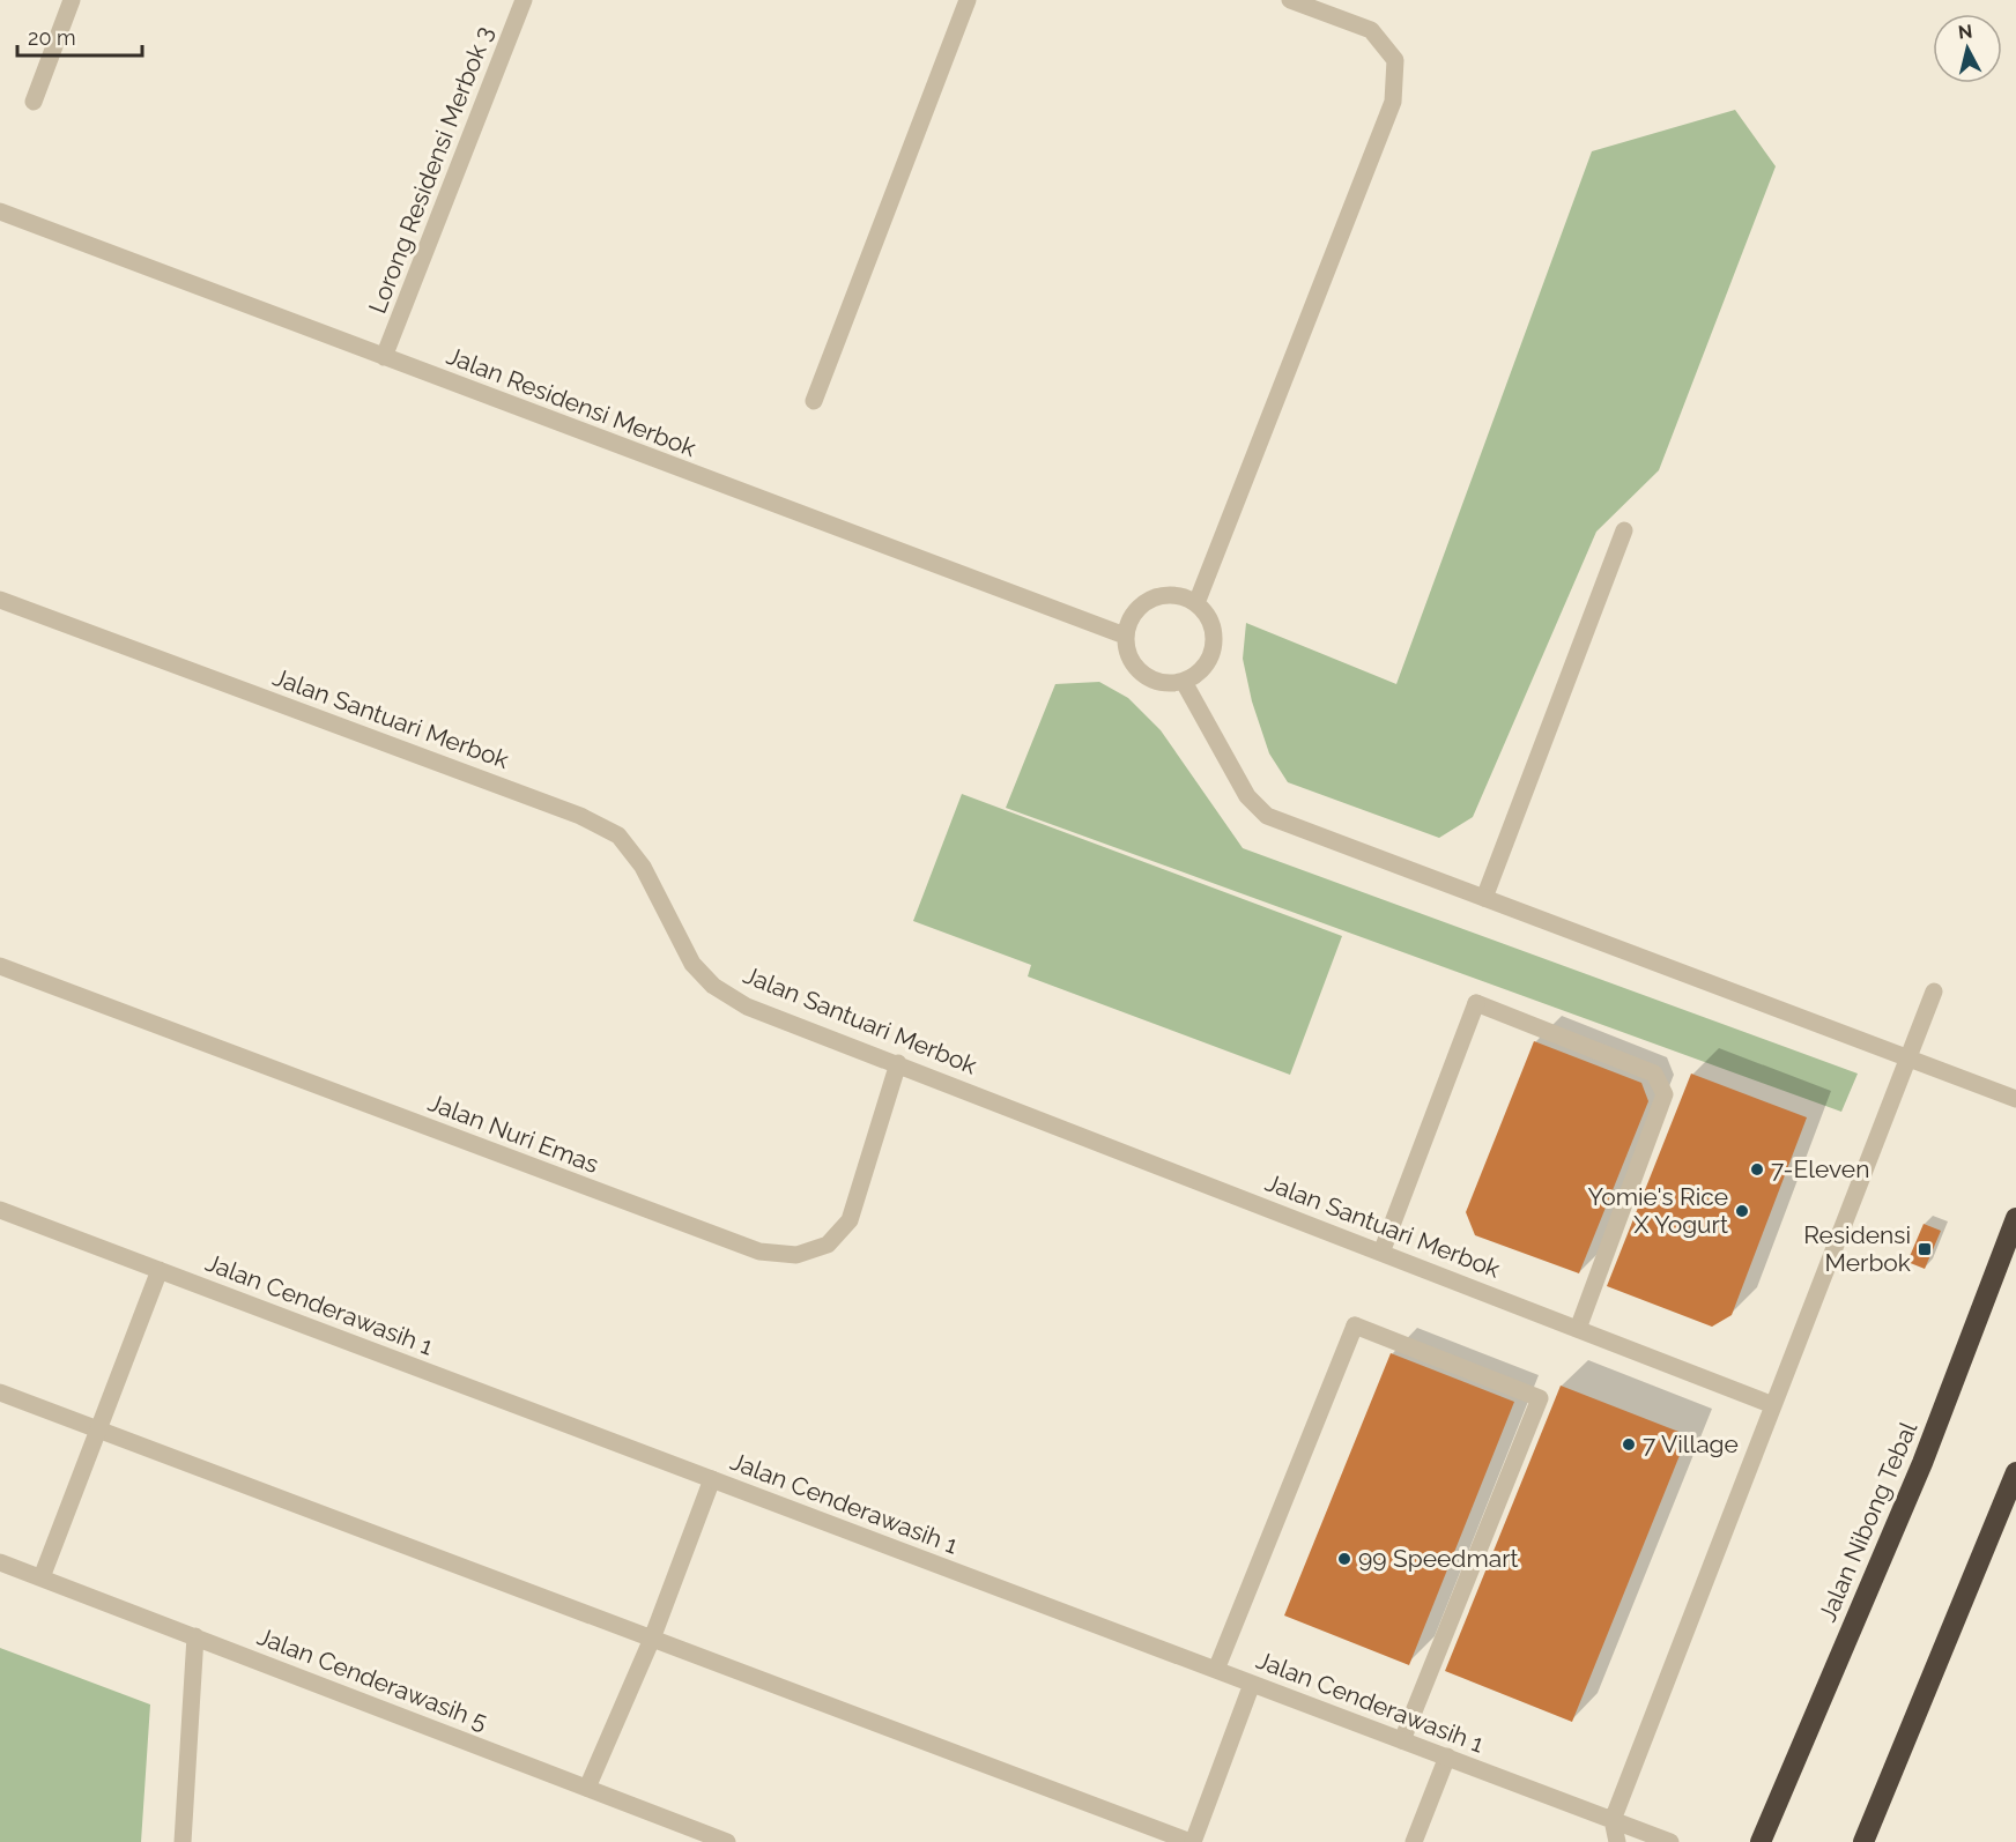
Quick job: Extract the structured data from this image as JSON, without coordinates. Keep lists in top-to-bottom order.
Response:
{
  "streets": {
    "highway": ["Jalan Nibong Tebal"],
    "street": [
      "Lorong Residensi Merbok 3",
      "Jalan Residensi Merbok",
      "Jalan Santuari Merbok",
      "Jalan Nuri Emas",
      "Jalan Cenderawasih 1",
      "Jalan Cenderawasih 5"
    ]
  },
  "crossings": [
    ["Lorong Residensi Merbok 3", "Jalan Residensi Merbok"],
    ["Jalan Santuari Merbok", "Jalan Nuri Emas"]
  ],
  "places": {
    "other": [
      "7-Eleven",
      "Yomie's Rice X Yogurt",
      "7 Village",
      "99 Speedmart"
    ],
    "transit": ["Residensi Merbok"]
  },
  "scale_bar": "20 m",
  "north": "top"
}
